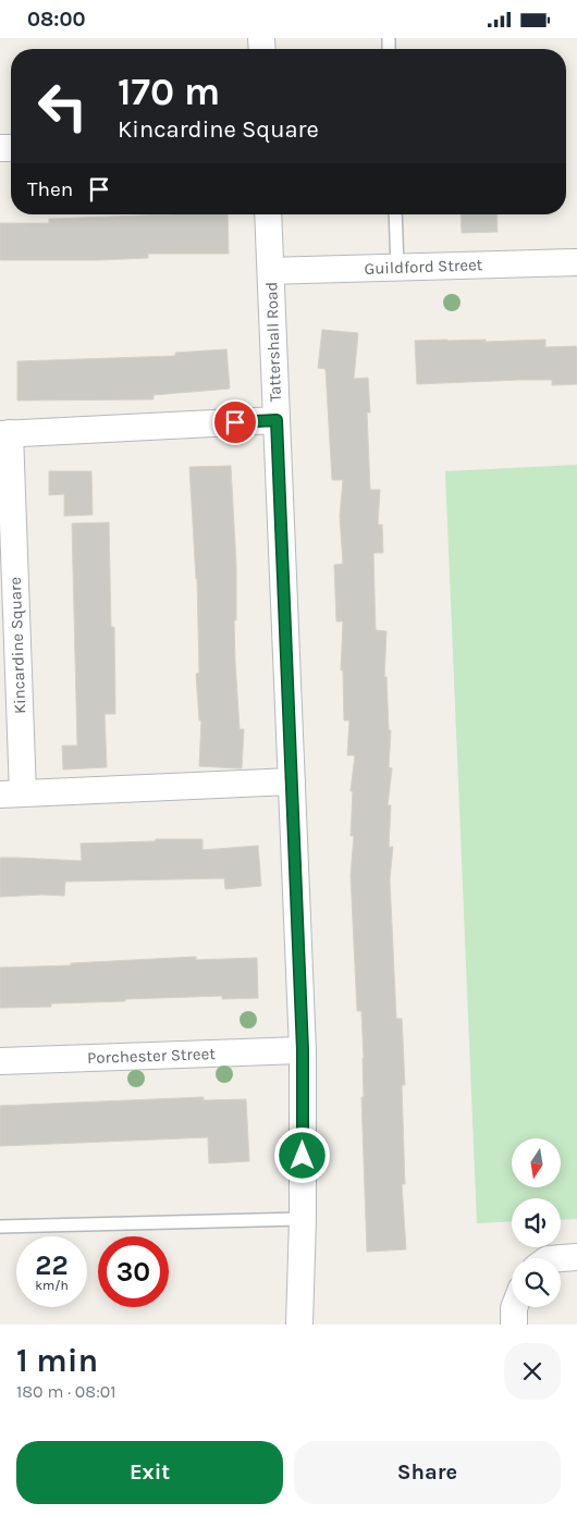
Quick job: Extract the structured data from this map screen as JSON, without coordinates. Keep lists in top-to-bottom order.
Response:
{
  "streets": {
    "street": [
      "Guildford Street",
      "Tattershall Road",
      "Kincardine Square",
      "Porchester Street"
    ]
  },
  "crossings": [
    ["Guildford Street", "Tattershall Road"],
    ["Tattershall Road", "Kincardine Square"],
    ["Tattershall Road", "Porchester Street"]
  ],
  "north": "bottom",
  "page": {
    "status": "08:00",
    "turn": ["170 m", "Kincardine Square"],
    "then": "Then",
    "speed": "22 km/h",
    "limit": "30",
    "heading": ["1 min", "180 m · 08:01"],
    "buttons": ["Exit", "Share"]
  }
}
